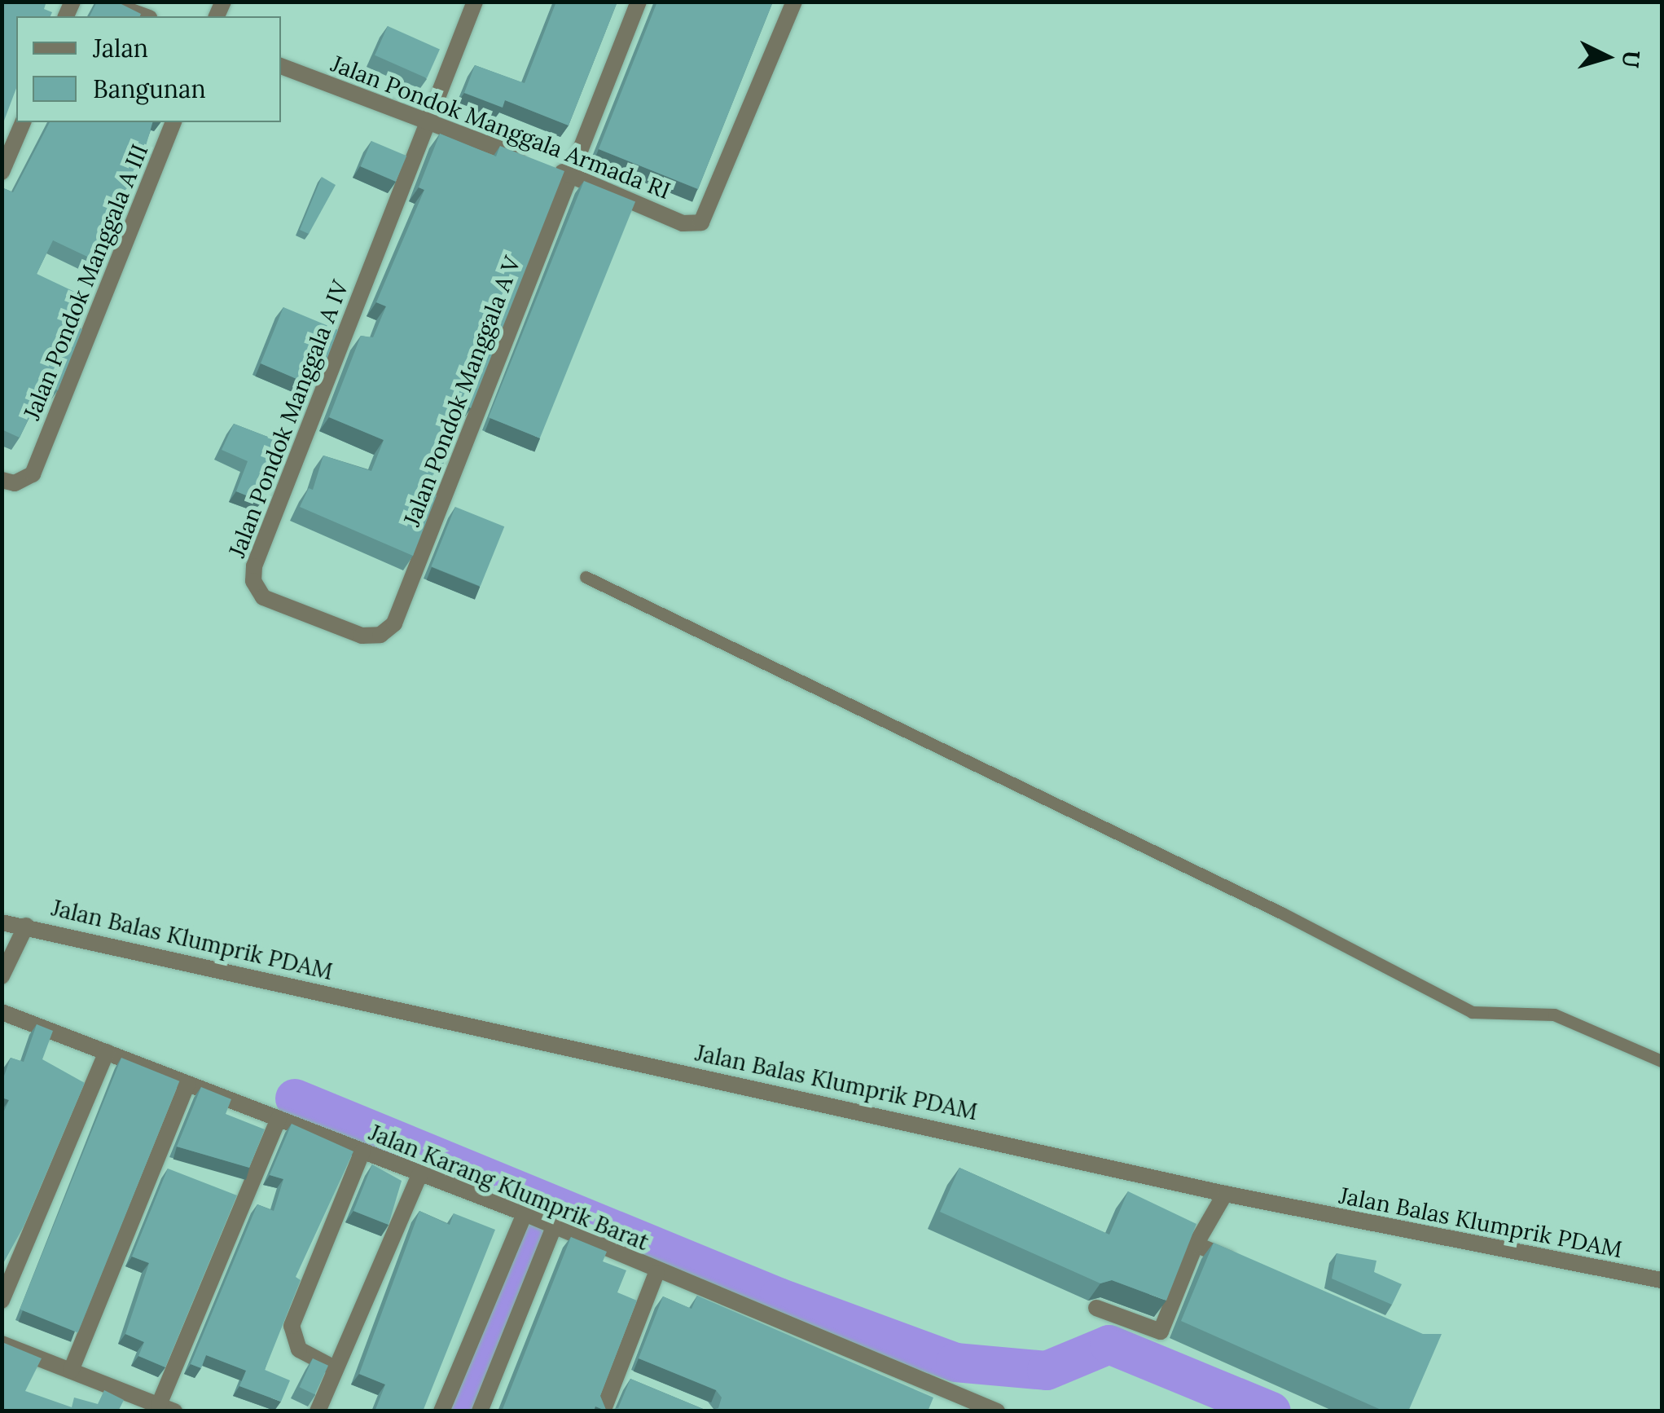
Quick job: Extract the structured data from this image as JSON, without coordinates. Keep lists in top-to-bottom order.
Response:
{
  "streets": {
    "street": [
      "Jalan Pondok Manggala Armada RI",
      "Jalan Pondok Manggala A III",
      "Jalan Pondok Manggala A V",
      "Jalan Pondok Manggala A IV",
      "Jalan Balas Klumprik PDAM",
      "Jalan Karang Klumprik Barat"
    ]
  },
  "crossings": [
    ["Jalan Pondok Manggala Armada RI", "Jalan Pondok Manggala A V"],
    ["Jalan Pondok Manggala Armada RI", "Jalan Pondok Manggala A IV"],
    ["Jalan Pondok Manggala A V", "Jalan Pondok Manggala A IV"]
  ],
  "legend": ["Jalan", "Bangunan"],
  "north": "right"
}
